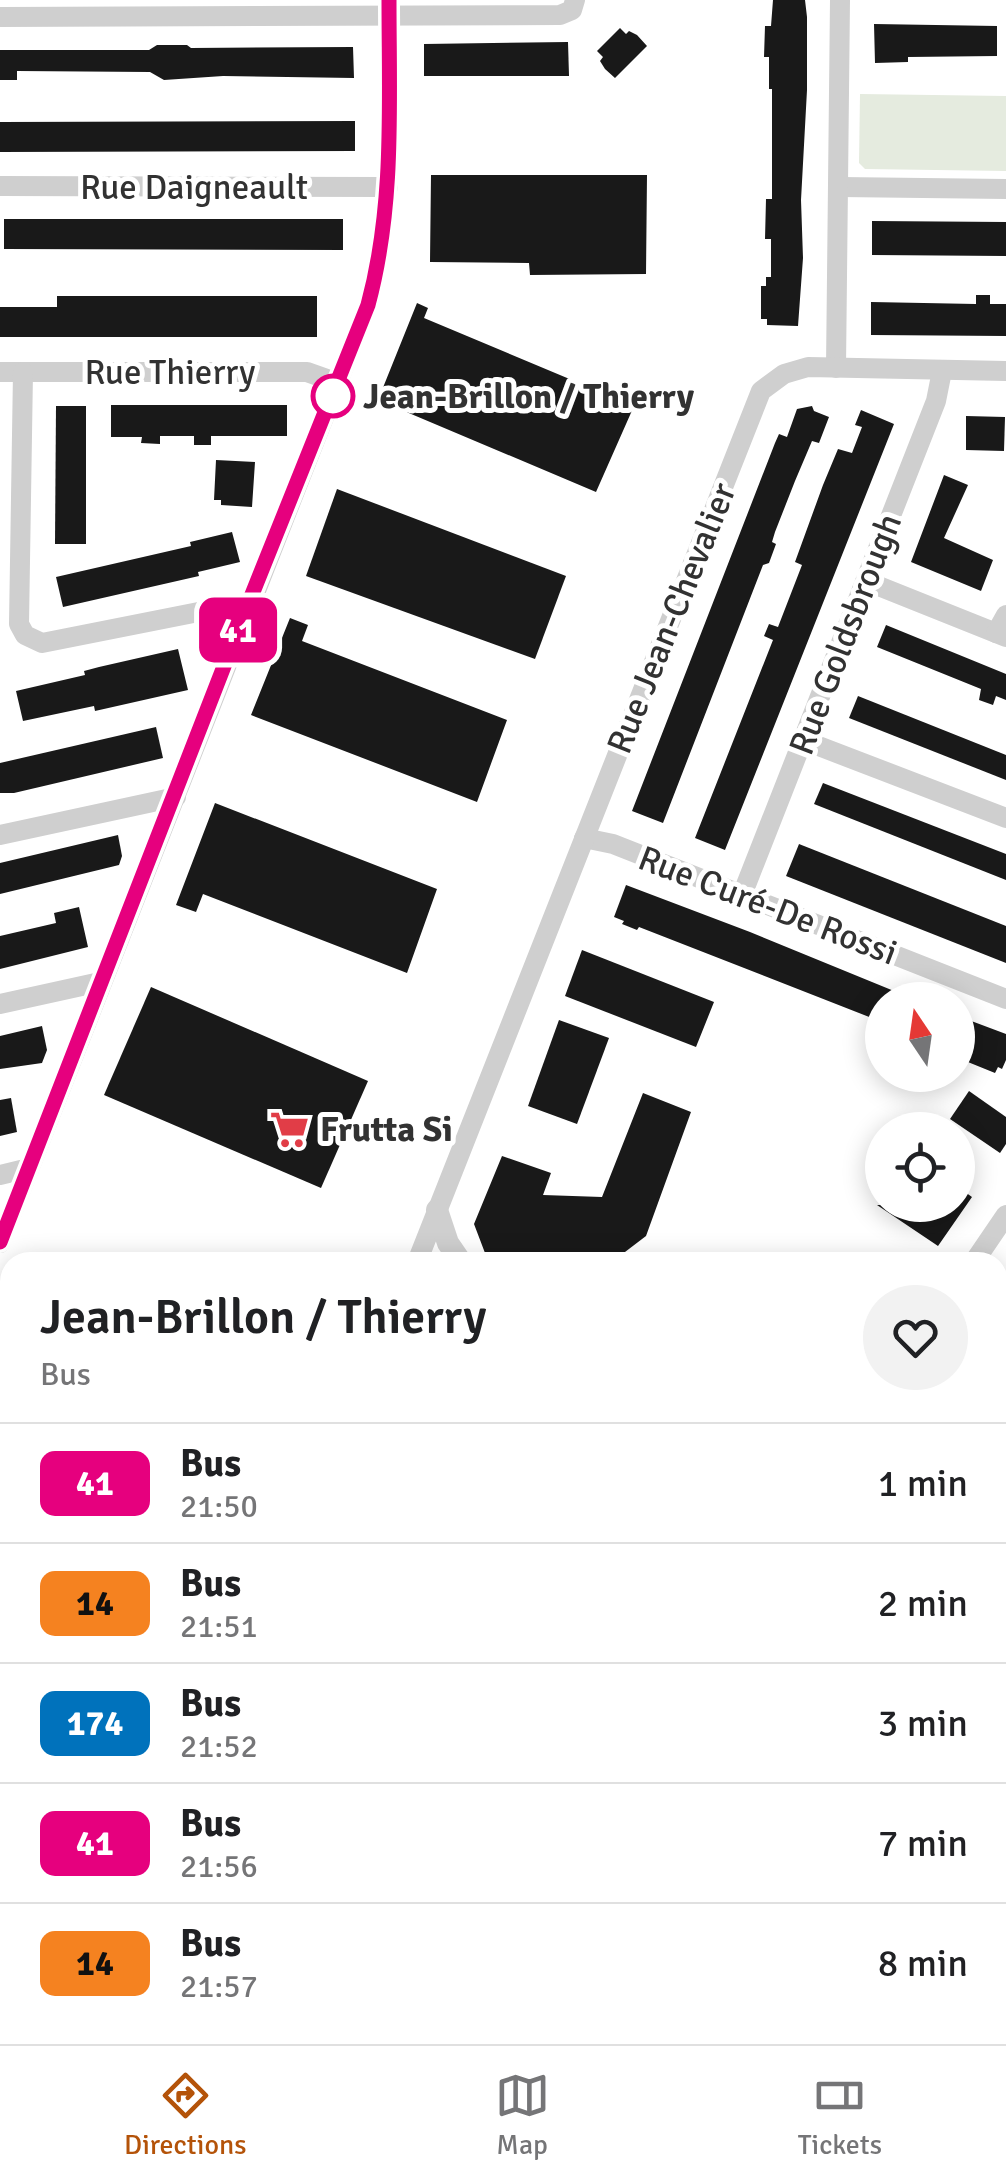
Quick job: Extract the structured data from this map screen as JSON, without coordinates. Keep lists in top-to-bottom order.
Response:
{
  "streets": {
    "street": [
      "Rue Daigneault",
      "Rue Thierry",
      "Rue Jean-Chevalier",
      "Rue Goldsbrough",
      "Rue Curé-De Rossi"
    ]
  },
  "crossings": [
    ["Rue Jean-Chevalier", "Rue Curé-De Rossi"],
    ["Rue Goldsbrough", "Rue Curé-De Rossi"]
  ],
  "places": {
    "other": ["Jean-Brillon / Thierry"],
    "supermarket": ["Frutta Si"]
  },
  "lines": ["bus line 41"],
  "north": "top",
  "page": {
    "on_map": "41",
    "heading": ["Jean-Brillon / Thierry", "Bus"],
    "list": [
      {
        "mark": "41",
        "name": "Bus",
        "note": "21:50",
        "value": "1 min"
      },
      {
        "mark": "14",
        "name": "Bus",
        "note": "21:51",
        "value": "2 min"
      },
      {
        "mark": "174",
        "name": "Bus",
        "note": "21:52",
        "value": "3 min"
      },
      {
        "mark": "41",
        "name": "Bus",
        "note": "21:56",
        "value": "7 min"
      },
      {
        "mark": "14",
        "name": "Bus",
        "note": "21:57",
        "value": "8 min"
      }
    ],
    "tabs": ["Directions", "Map", "Tickets"]
  }
}
